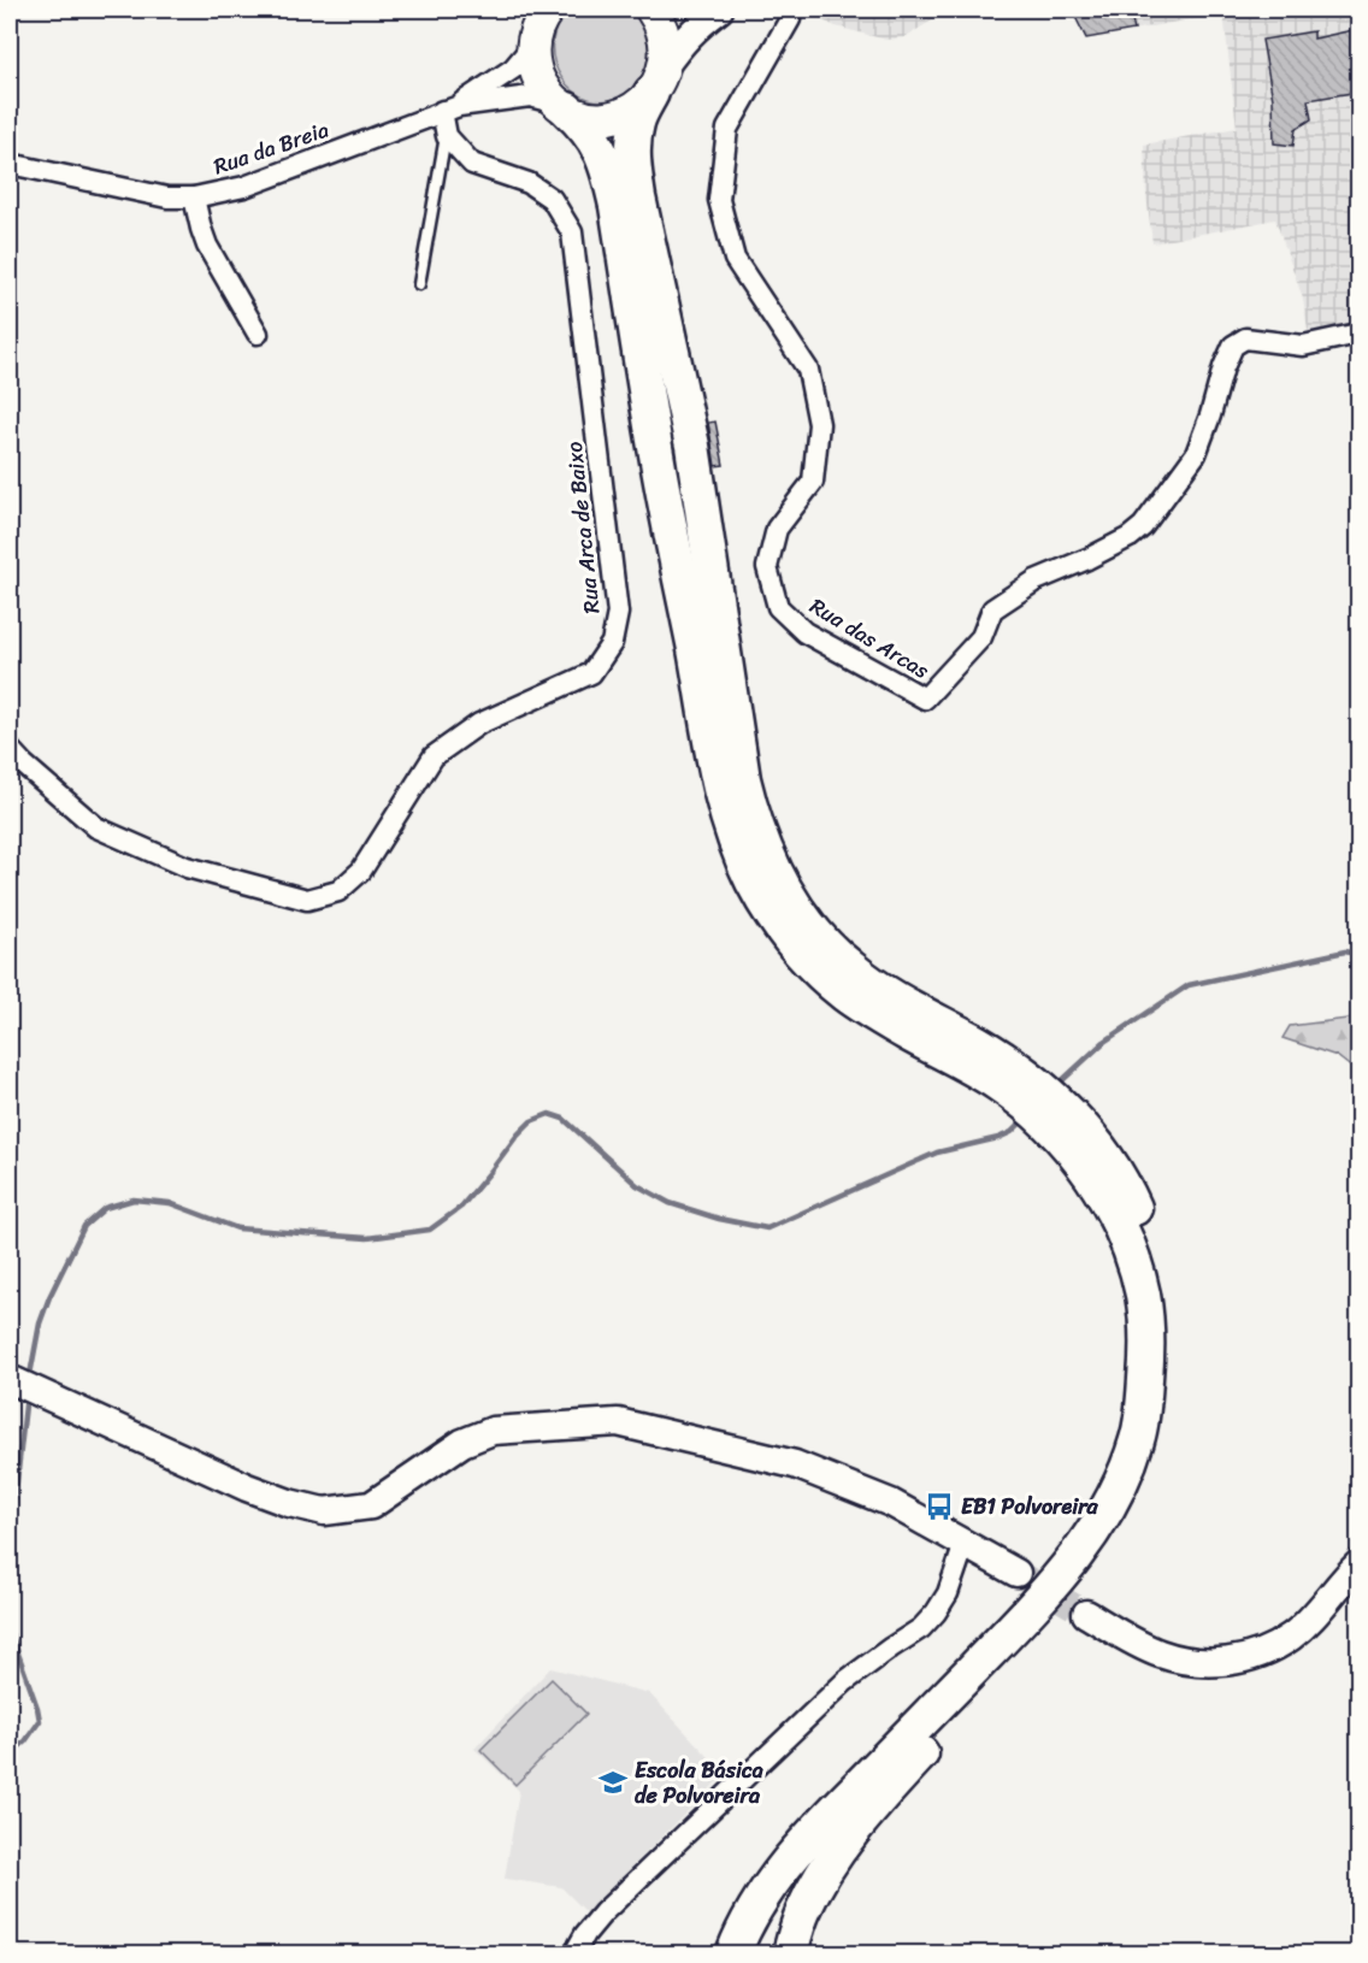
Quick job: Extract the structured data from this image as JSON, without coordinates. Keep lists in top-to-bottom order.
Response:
{
  "streets": {
    "street": ["Rua da Breia", "Rua Arca de Baixo", "Rua das Arcas"]
  },
  "places": {
    "bus stop": ["EB1 Polvoreira"],
    "school or university": ["Escola Básica de Polvoreira"]
  }
}
